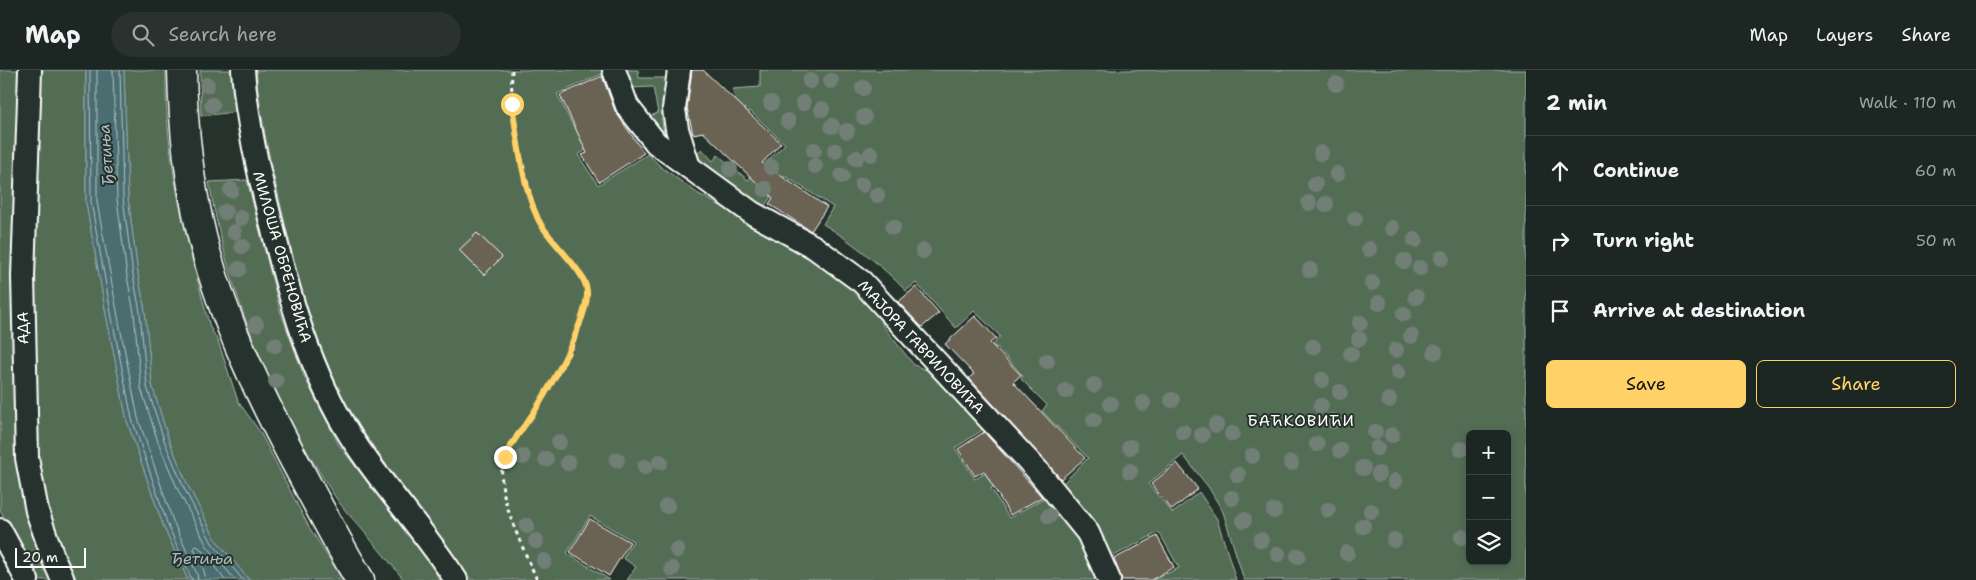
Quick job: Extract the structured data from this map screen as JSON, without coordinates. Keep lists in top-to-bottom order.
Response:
{
  "streets": {
    "street": ["МИЛОША ОБРЕНОВИЋА", "АДА", "МАЈОРА ГАВРИЛОВИЋА"]
  },
  "districts": ["БАЋКОВИЋИ"],
  "water": ["Ђетиња"],
  "scale_bar": "20 m",
  "page": {
    "header": "Map",
    "search": "Search here",
    "nav": ["Map", "Layers", "Share"],
    "heading": ["2 min", "Walk · 110 m"],
    "list": [
      ["Continue", "60 m"],
      ["Turn right", "50 m"],
      "Arrive at destination"
    ],
    "buttons": ["Save", "Share"],
    "map_buttons": ["+", "−"],
    "scale": "20 m"
  }
}
